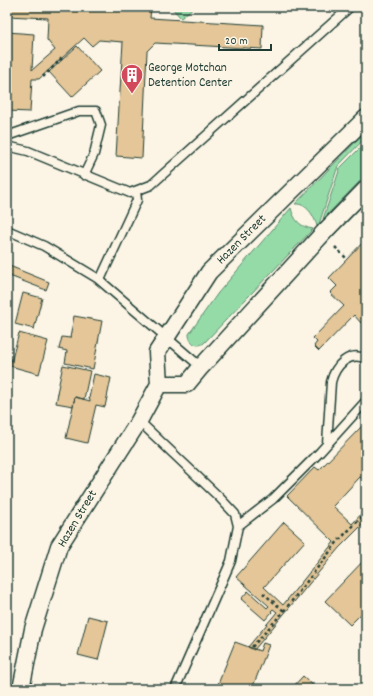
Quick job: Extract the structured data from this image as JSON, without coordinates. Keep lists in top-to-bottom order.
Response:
{
  "streets": {
    "street": ["Hazen Street"]
  },
  "places": {
    "building": ["George Motchan Detention Center"]
  },
  "scale_bar": "20 m"
}
